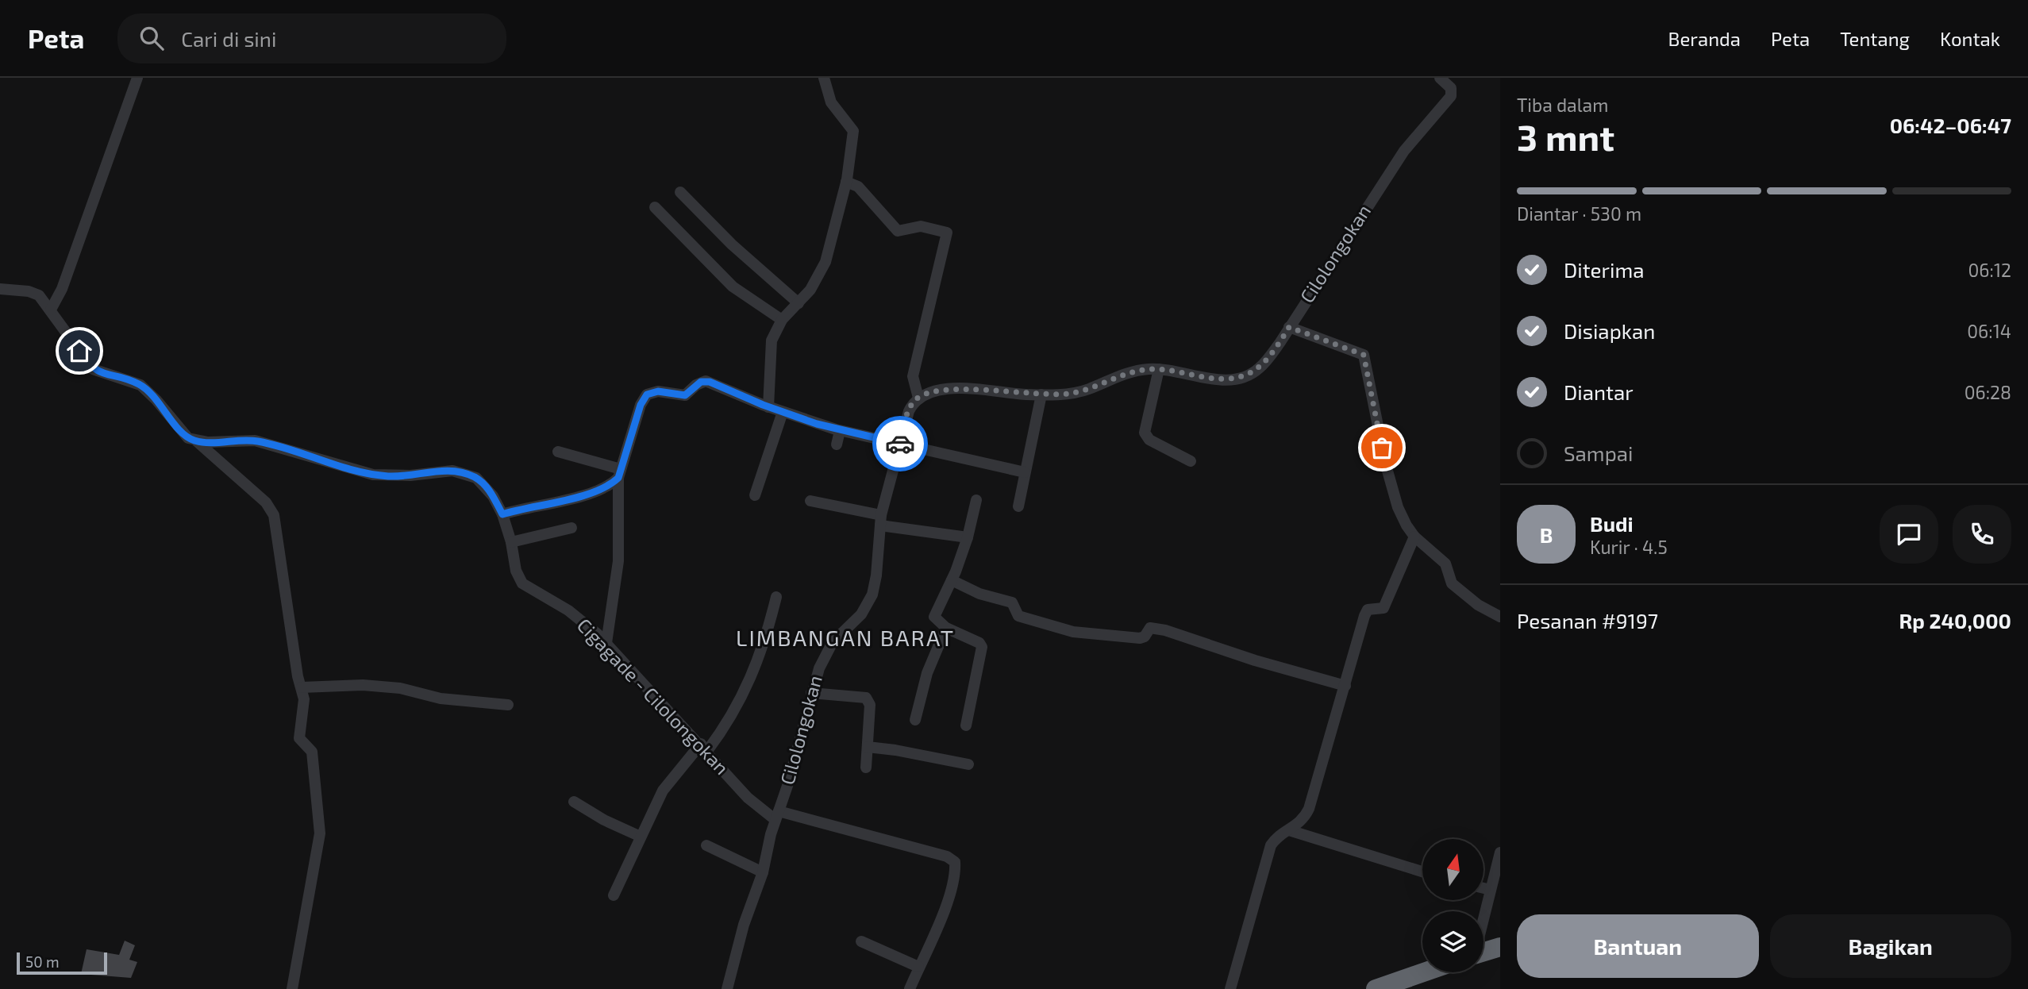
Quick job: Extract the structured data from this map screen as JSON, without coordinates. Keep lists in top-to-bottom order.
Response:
{
  "streets": {
    "street": ["Cilolongokan", "Cigagade - Cilolongokan"]
  },
  "crossings": [
    ["Cilolongokan", "Cigagade - Cilolongokan"]
  ],
  "districts": ["LIMBANGAN BARAT"],
  "scale_bar": "50 m",
  "north": "top",
  "page": {
    "header": "Peta",
    "search": "Cari di sini",
    "nav": [
      "Beranda",
      "Peta",
      "Tentang",
      "Kontak"
    ],
    "heading": ["3 mnt", "Tiba dalam", "06:42–06:47"],
    "panel": [
      "Budi",
      "Kurir · 4.5",
      "Pesanan #9197",
      "Rp 240,000"
    ],
    "bar": "Diantar · 530 m",
    "list": [
      ["Diterima", "06:12"],
      ["Disiapkan", "06:14"],
      ["Diantar", "06:28"],
      "Sampai"
    ],
    "round": "B",
    "buttons": ["Bantuan", "Bagikan"],
    "scale": "50 m"
  }
}
